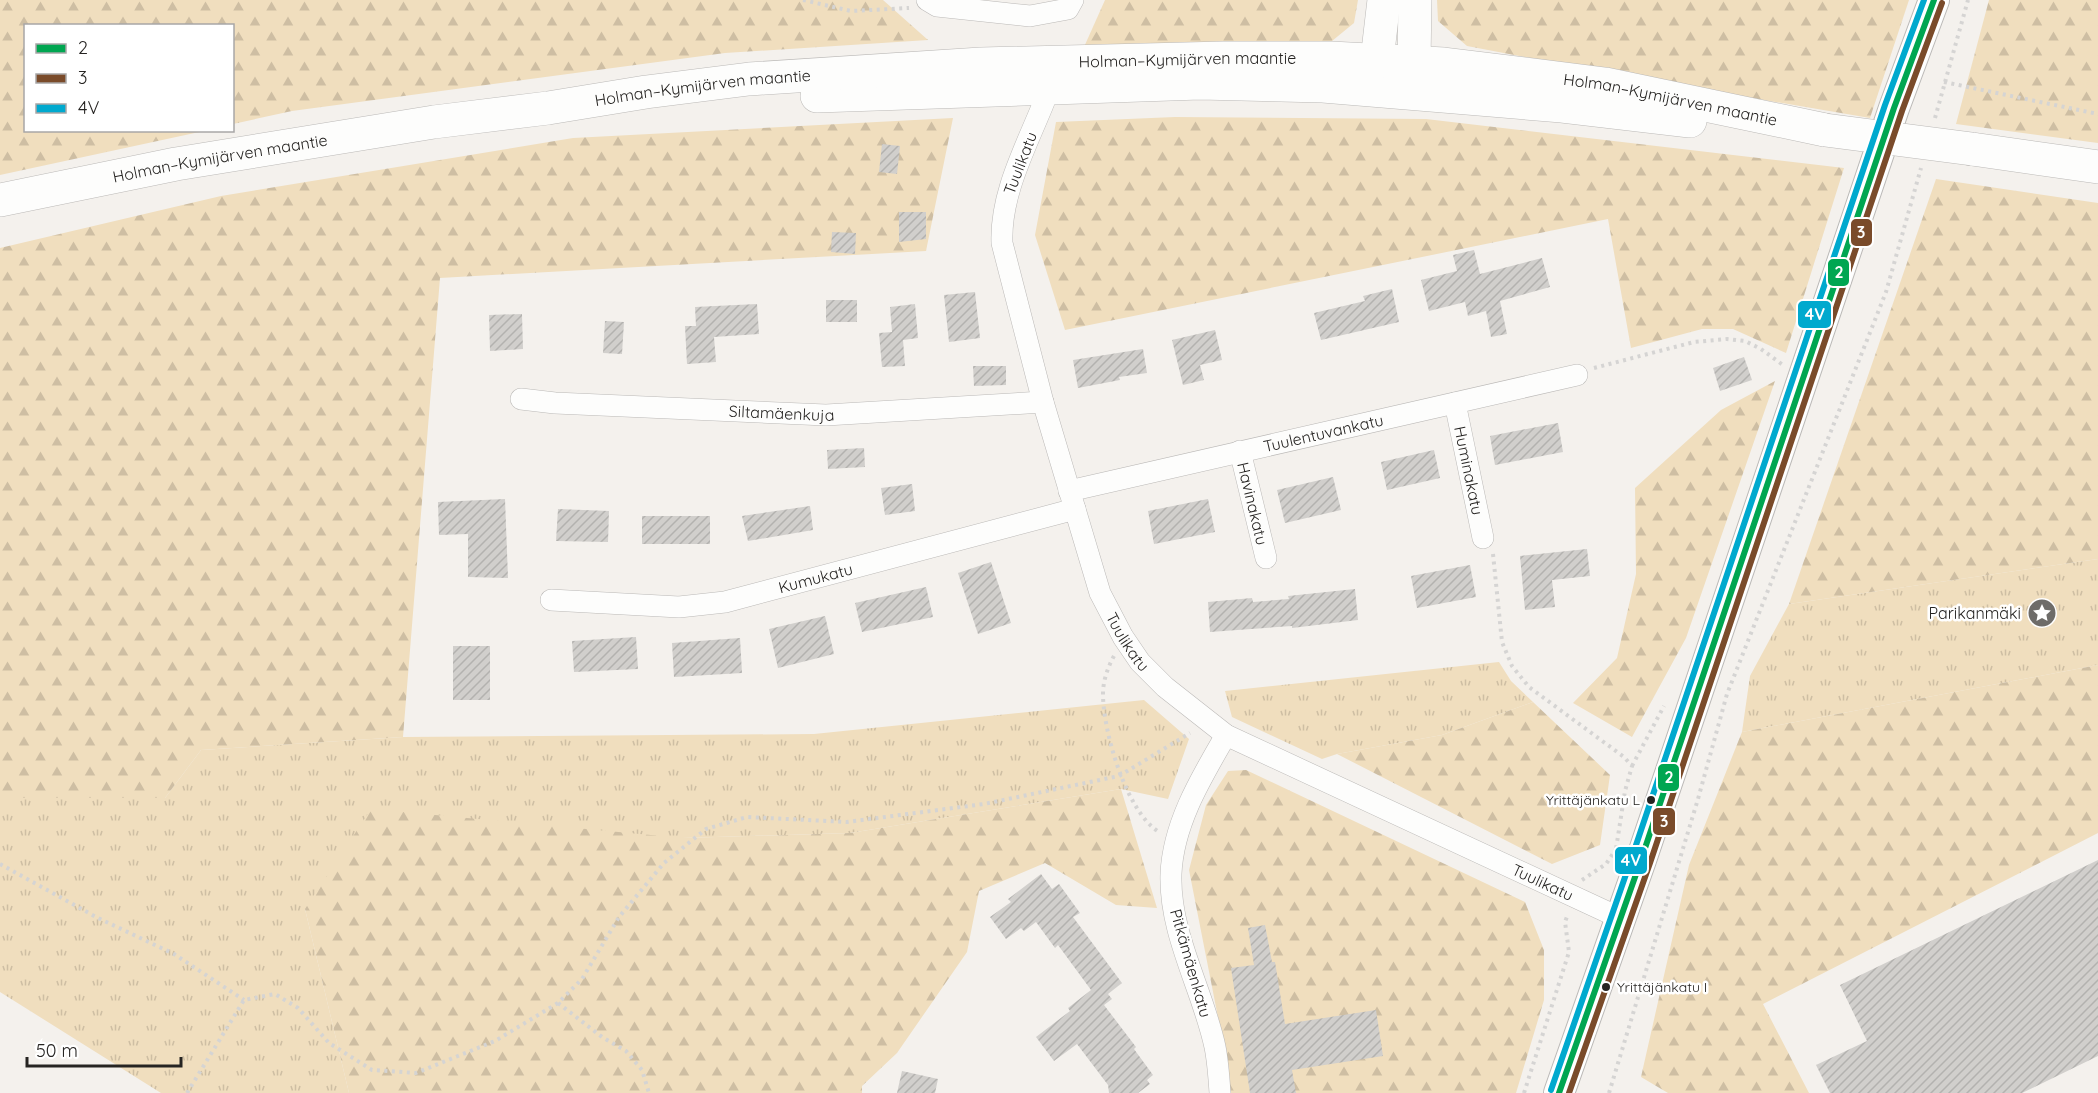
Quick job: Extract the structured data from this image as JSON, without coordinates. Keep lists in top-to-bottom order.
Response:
{
  "streets": {
    "highway": ["Holman–Kymijärven maantie"],
    "street": [
      "Tuulikatu",
      "Siltamäenkuja",
      "Tuulentuvankatu",
      "Huminakatu",
      "Havinakatu",
      "Kumukatu",
      "Pitkämäenkatu"
    ]
  },
  "crossings": [
    ["Tuulikatu", "Siltamäenkuja"],
    ["Tuulikatu", "Tuulentuvankatu"],
    ["Tuulikatu", "Kumukatu"],
    ["Tuulikatu", "Pitkämäenkatu"],
    ["Tuulentuvankatu", "Huminakatu"],
    ["Tuulentuvankatu", "Havinakatu"],
    ["Tuulentuvankatu", "Kumukatu"]
  ],
  "places": {
    "place": ["Parikanmäki"],
    "other": ["Yrittäjänkatu L", "Yrittäjänkatu I"]
  },
  "lines": ["transit line 2", "transit line 4V", "transit line 3"],
  "legend": ["2", "3", "4V"],
  "scale_bar": "50 m"
}
